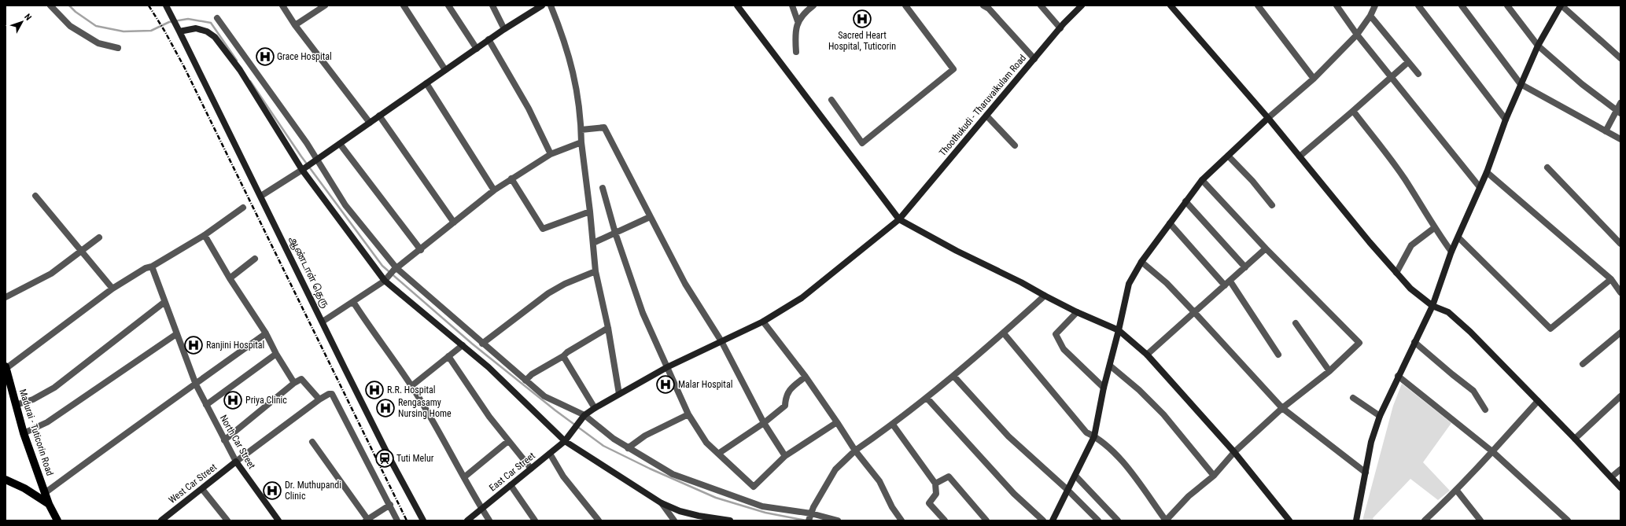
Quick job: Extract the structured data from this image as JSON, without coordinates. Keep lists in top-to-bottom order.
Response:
{
  "streets": {
    "main road": ["Madurai - Tuticorin Road"],
    "street": [
      "Thoothukudi - Tharuvaikulam Road",
      "ஆண்டாள் தெரு",
      "North Car Street",
      "East Car Street",
      "West Car Street"
    ]
  },
  "crossings": [
    ["Thoothukudi - Tharuvaikulam Road", "East Car Street"],
    ["North Car Street", "West Car Street"]
  ],
  "places": {
    "hospital": [
      "Sacred Heart Hospital, Tuticorin",
      "Grace Hospital",
      "Ranjini Hospital",
      "Malar Hospital",
      "R.R. Hospital",
      "Priya Clinic",
      "Rengasamy Nursing Home",
      "Dr. Muthupandi Clinic"
    ],
    "station": ["Tuti Melur"]
  },
  "north": "top right"
}
